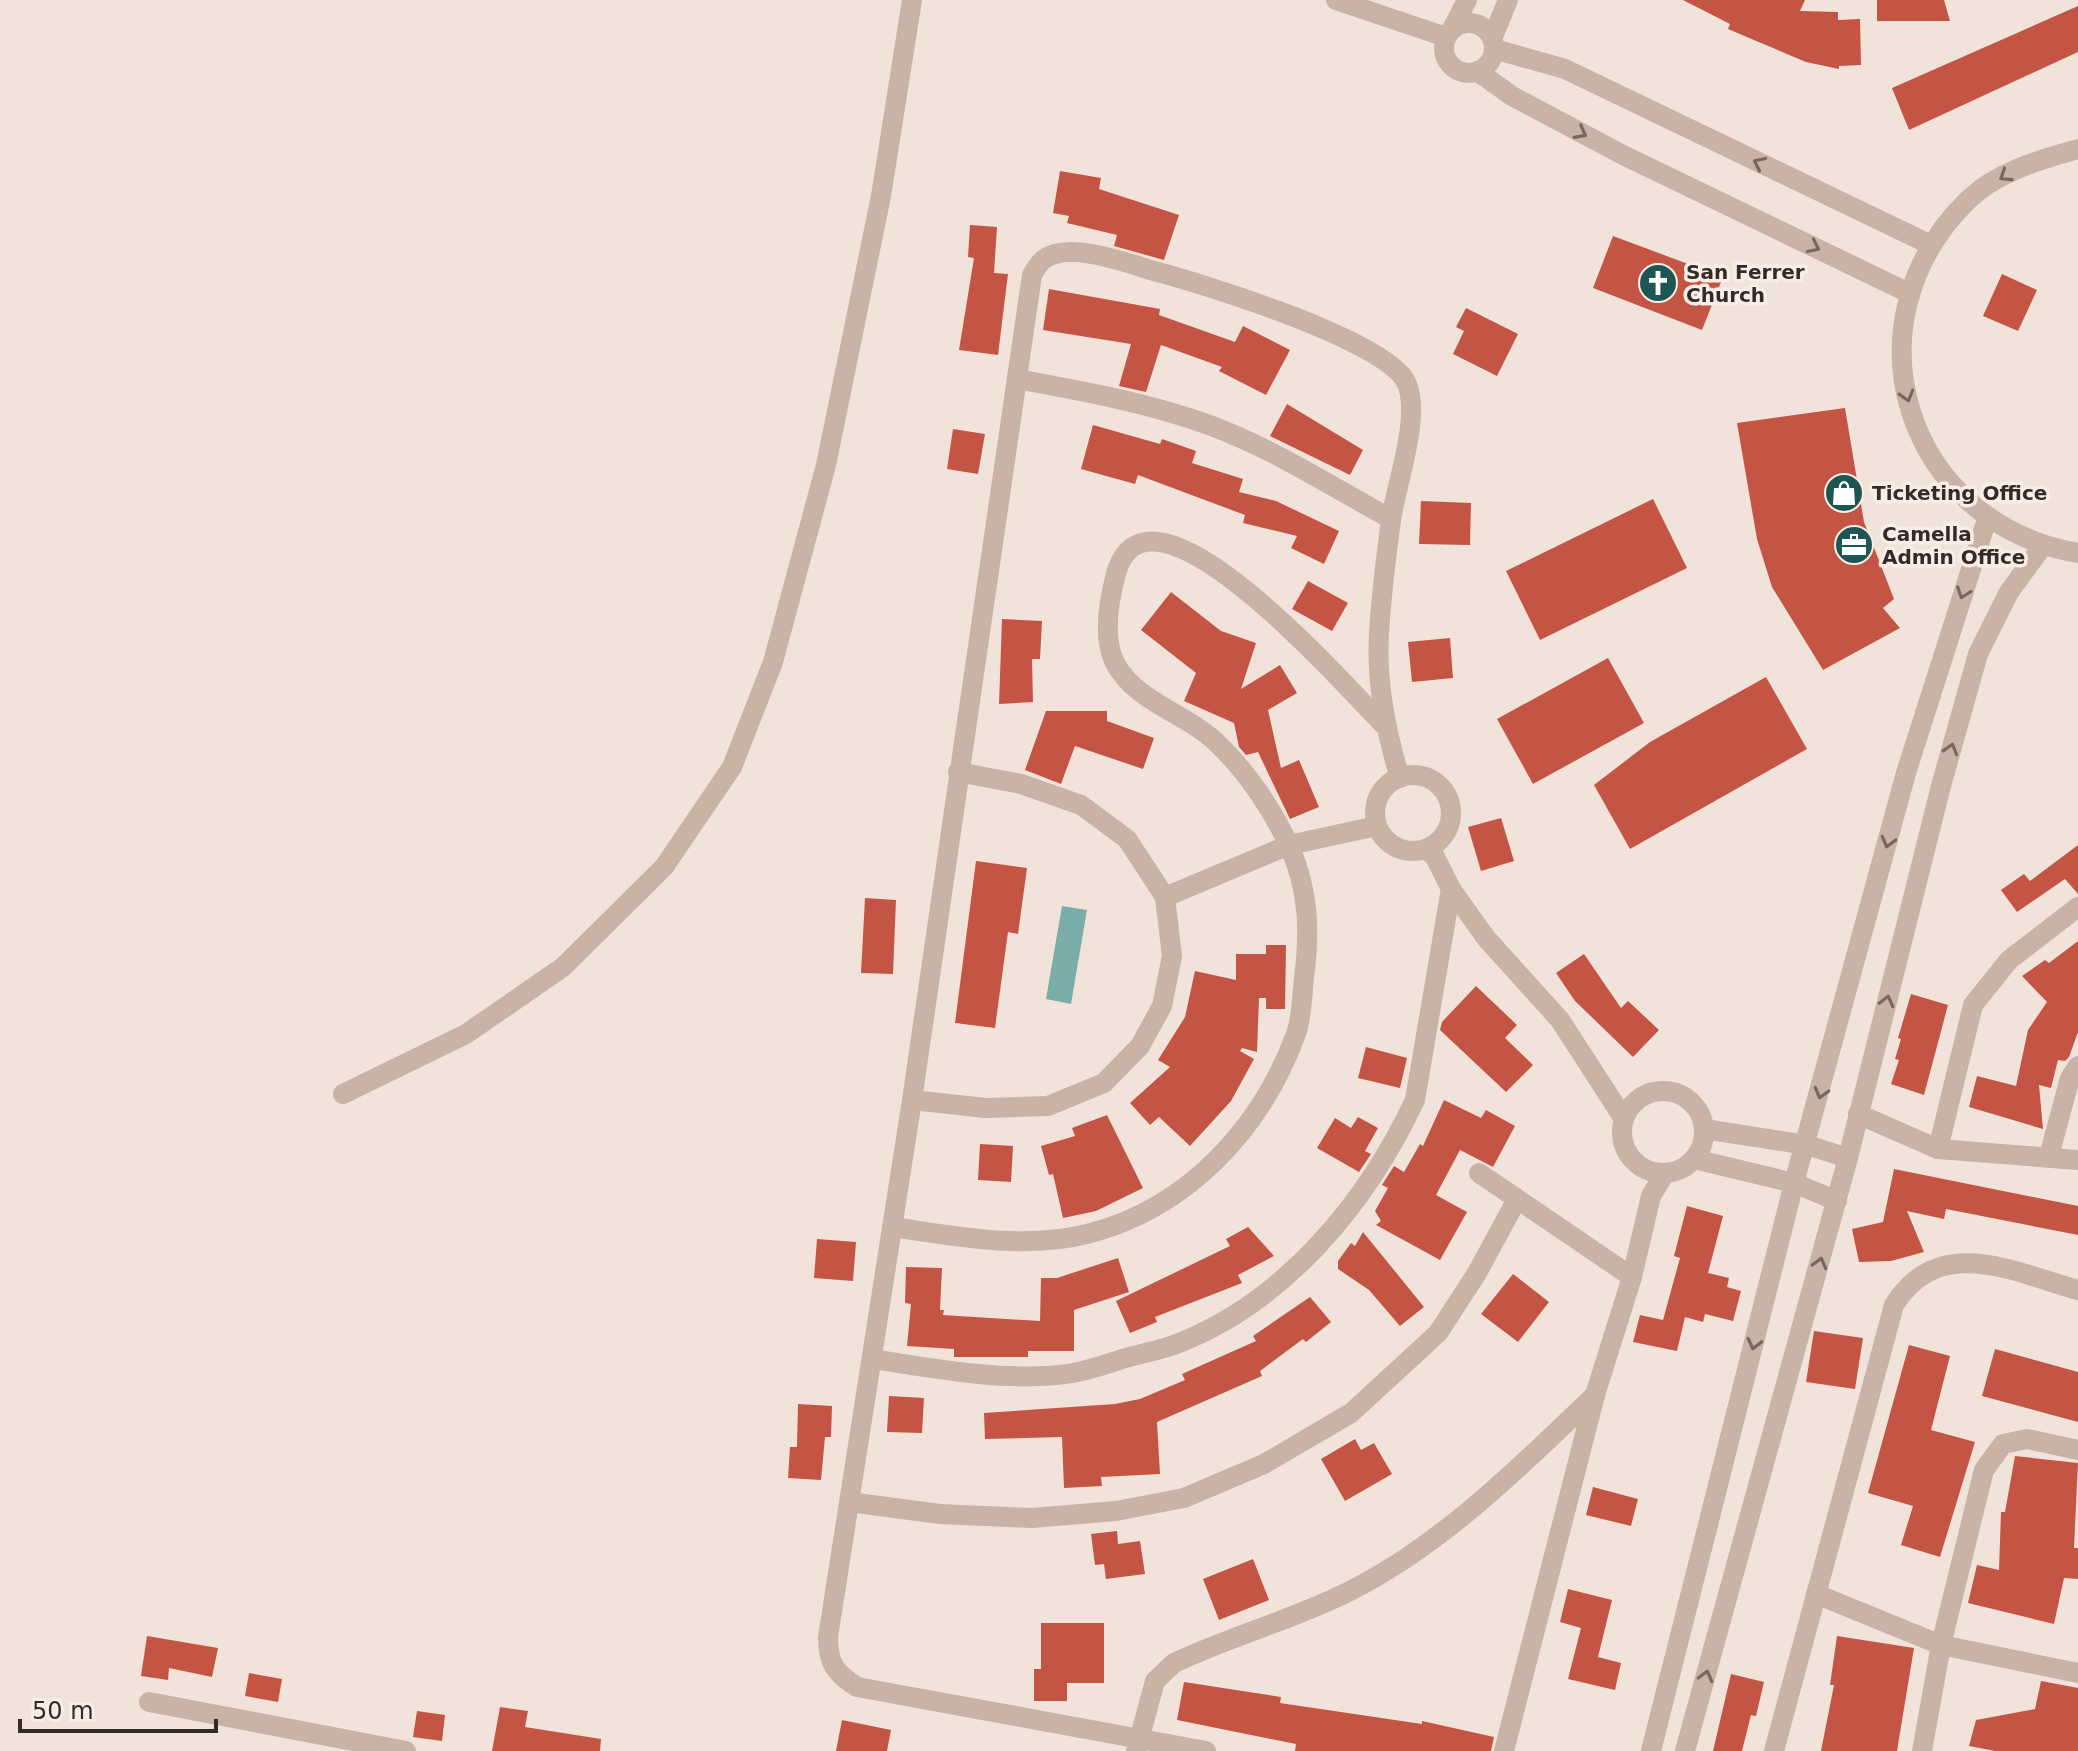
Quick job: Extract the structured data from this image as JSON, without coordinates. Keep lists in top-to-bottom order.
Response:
{
  "places": {
    "church": ["San Ferrer Church"],
    "shop": ["Ticketing Office"],
    "office": ["Camella Admin Office"]
  },
  "scale_bar": "50 m"
}
